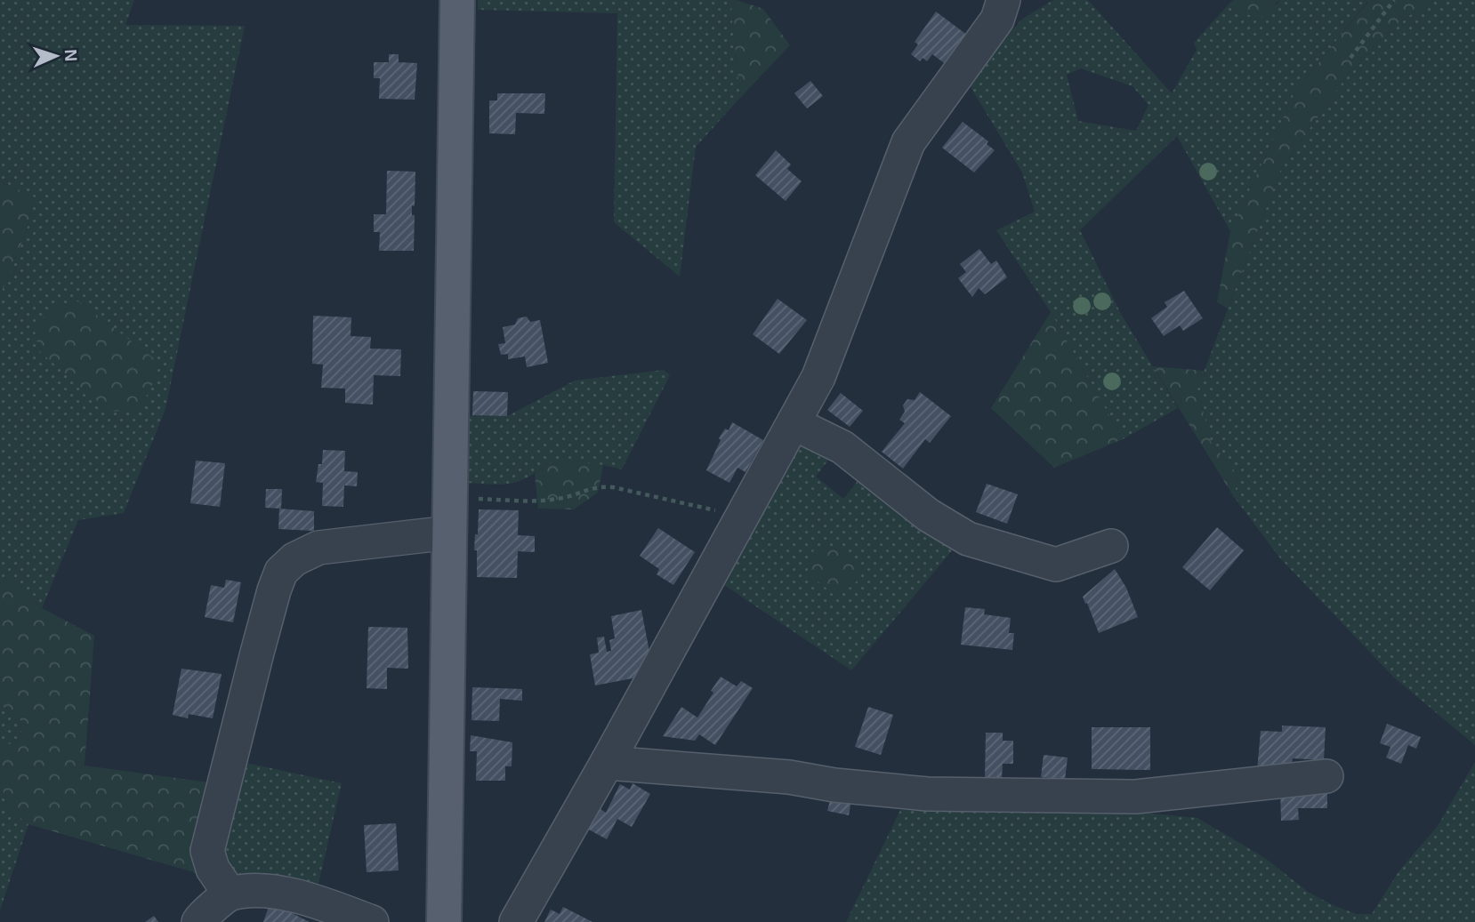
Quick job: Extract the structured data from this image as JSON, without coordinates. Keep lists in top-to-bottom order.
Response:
{
  "north": "right"
}
